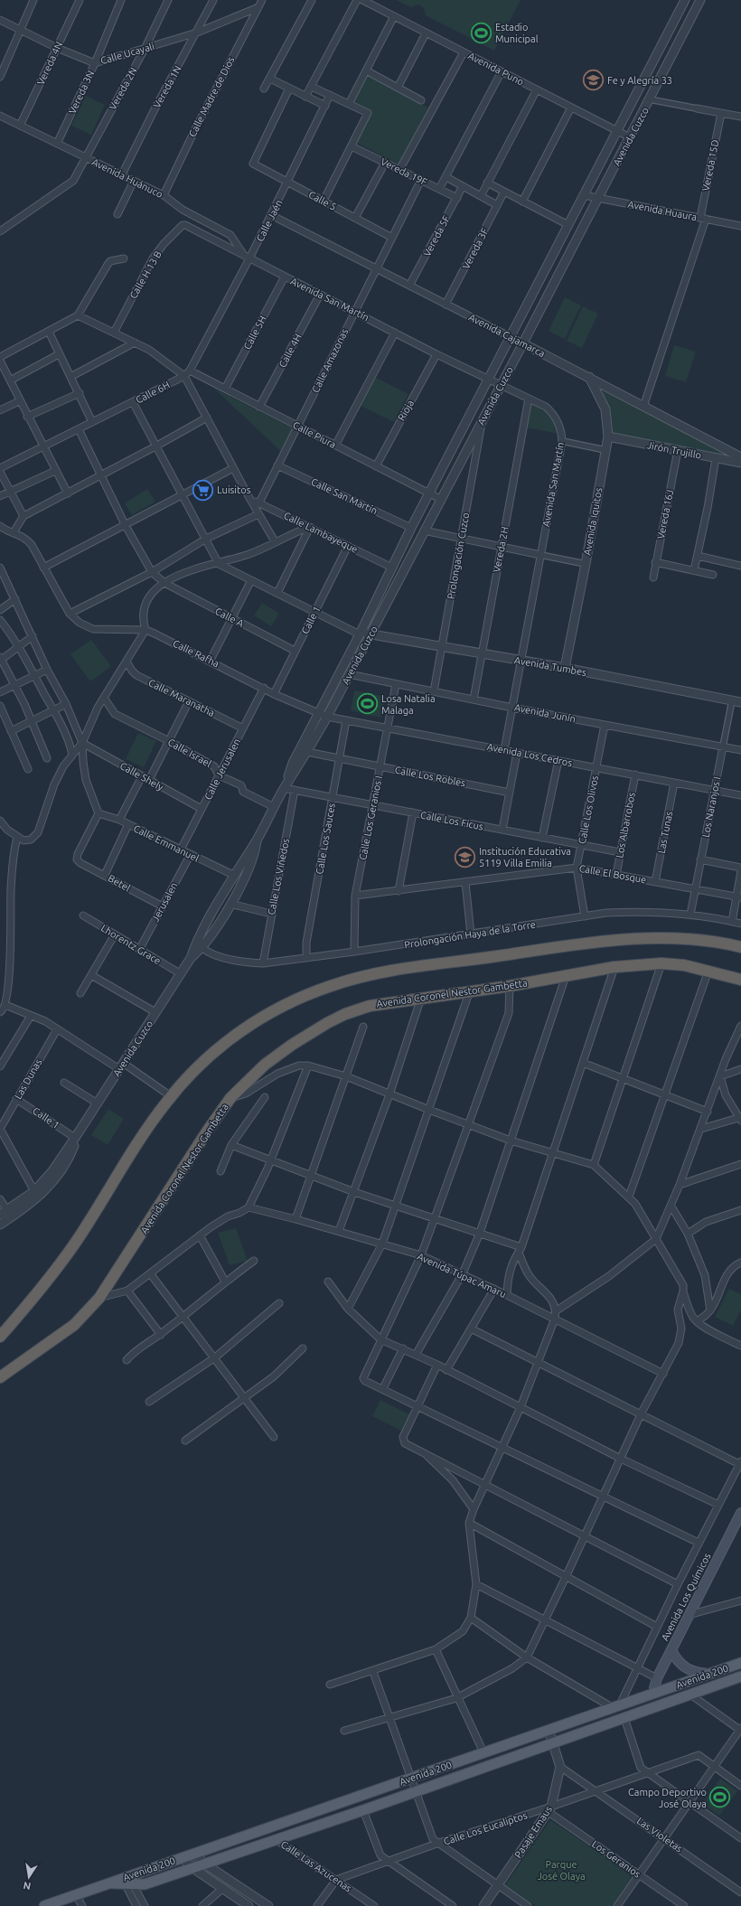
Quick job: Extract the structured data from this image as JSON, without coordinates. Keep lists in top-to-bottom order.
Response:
{
  "streets": {
    "highway": ["Avenida Coronel Nestor Gambetta"],
    "main road": ["Avenida Los Químicos", "Avenida 200"],
    "street": [
      "Calle Ucayali",
      "Vereda 4N",
      "Avenida Puno",
      "Vereda 1N",
      "Vereda 2N",
      "Vereda 3N",
      "Calle Madre de Dios",
      "Avenida Cuzco",
      "Vereda 15D",
      "Vereda 19F",
      "Avenida Huánuco",
      "Calle 5",
      "Avenida Huaura",
      "Calle Jaén",
      "Vereda 5F",
      "Vereda 3F",
      "Calle H 13 B",
      "Avenida San Martín",
      "Calle 5H",
      "Avenida Cajamarca",
      "Calle 4H",
      "Calle Amazonas",
      "Calle 6H",
      "Rioja",
      "Calle Piura",
      "Jirón Trujillo",
      "Calle San Martín",
      "Vereda 16J",
      "Avenida Iquitos",
      "Calle Lambayeque",
      "Vereda 2H",
      "Prolongación Cuzco",
      "Calle A",
      "Calle 1",
      "Calle Rafha",
      "Avenida Tumbes",
      "Calle Maranatha",
      "Avenida Junín",
      "Calle Israel",
      "Avenida Los Cedros",
      "Calle Jerusalen",
      "Calle Shely",
      "Calle Los Robles",
      "Los Naranjos I",
      "Calle Los Olivos",
      "Calle Los Geranios I",
      "Calle Los Ficus",
      "Los Albarrobos",
      "Las Tunas",
      "Calle Los Sauces",
      "Calle Emmanuel",
      "Calle El Bosque",
      "Calle Los Viñedos",
      "Betel",
      "Jerusalen",
      "Prolongación Haya de la Torre",
      "Lhorentz Grace",
      "Las Dunas",
      "Avenida Túpac Amaru",
      "Calle Los Eucaliptos",
      "Pasaje Emaus",
      "Las Violetas",
      "Los Geranios",
      "Calle Las Azucenas"
    ]
  },
  "crossings": [
    ["Calle Ucayali", "Vereda 4N"],
    ["Calle Ucayali", "Vereda 1N"],
    ["Calle Ucayali", "Vereda 2N"],
    ["Calle Ucayali", "Vereda 3N"],
    ["Calle Ucayali", "Calle Madre de Dios"],
    ["Vereda 4N", "Avenida Huánuco"],
    ["Avenida Puno", "Avenida Cuzco"],
    ["Vereda 1N", "Avenida Huánuco"],
    ["Vereda 2N", "Avenida Huánuco"],
    ["Vereda 3N", "Avenida Huánuco"],
    ["Calle Madre de Dios", "Avenida Huánuco"],
    ["Avenida Cuzco", "Avenida Huaura"],
    ["Avenida Cuzco", "Avenida San Martín"],
    ["Avenida Cuzco", "Avenida Cajamarca"],
    ["Avenida Cuzco", "Calle Piura"],
    ["Avenida Cuzco", "Calle San Martín"],
    ["Avenida Cuzco", "Calle Lambayeque"],
    ["Avenida Cuzco", "Prolongación Cuzco"],
    ["Avenida Cuzco", "Calle 1"],
    ["Avenida Cuzco", "Calle Rafha"],
    ["Avenida Cuzco", "Avenida Tumbes"],
    ["Avenida Cuzco", "Avenida Junín"],
    ["Avenida Cuzco", "Calle Israel"],
    ["Avenida Cuzco", "Avenida Los Cedros"],
    ["Avenida Cuzco", "Calle Los Robles"],
    ["Avenida Cuzco", "Calle Los Ficus"],
    ["Avenida Cuzco", "Calle Emmanuel"],
    ["Avenida Cuzco", "Prolongación Haya de la Torre"],
    ["Avenida Cuzco", "Lhorentz Grace"],
    ["Vereda 15D", "Avenida Huaura"],
    ["Vereda 15D", "Avenida Cajamarca"],
    ["Vereda 19F", "Vereda 5F"],
    ["Vereda 19F", "Calle Amazonas"],
    ["Avenida Huánuco", "Calle Jaén"],
    ["Avenida Huánuco", "Avenida San Martín"],
    ["Calle 5", "Calle Jaén"],
    ["Calle 5", "Calle Amazonas"],
    ["Calle Jaén", "Avenida San Martín"],
    ["Calle Jaén", "Avenida Cajamarca"],
    ["Vereda 5F", "Avenida Cajamarca"],
    ["Vereda 3F", "Avenida Cajamarca"],
    ["Calle H 13 B", "Avenida San Martín"],
    ["Calle H 13 B", "Calle Piura"],
    ["Avenida San Martín", "Calle 5H"],
    ["Avenida San Martín", "Calle 4H"],
    ["Avenida San Martín", "Calle Amazonas"],
    ["Avenida San Martín", "Rioja"],
    ["Avenida San Martín", "Vereda 2H"],
    ["Avenida San Martín", "Avenida Tumbes"],
    ["Avenida San Martín", "Avenida Junín"],
    ["Avenida San Martín", "Avenida Los Cedros"],
    ["Calle 5H", "Calle Piura"],
    ["Avenida Cajamarca", "Calle Amazonas"],
    ["Avenida Cajamarca", "Avenida Iquitos"],
    ["Calle 4H", "Calle Piura"],
    ["Calle Amazonas", "Calle Piura"],
    ["Calle Amazonas", "Calle San Martín"],
    ["Calle Amazonas", "Calle Lambayeque"],
    ["Calle 6H", "Calle Piura"],
    ["Calle 6H", "Calle A"],
    ["Rioja", "Calle Piura"],
    ["Jirón Trujillo", "Vereda 16J"],
    ["Jirón Trujillo", "Avenida Iquitos"],
    ["Avenida Iquitos", "Avenida Tumbes"],
    ["Calle Lambayeque", "Calle 1"],
    ["Vereda 2H", "Avenida Tumbes"],
    ["Vereda 2H", "Avenida Junín"],
    ["Prolongación Cuzco", "Avenida Tumbes"],
    ["Prolongación Cuzco", "Avenida Junín"],
    ["Calle A", "Calle 1"],
    ["Calle 1", "Calle Rafha"],
    ["Calle 1", "Las Dunas"],
    ["Calle Rafha", "Avenida Los Cedros"],
    ["Calle Rafha", "Calle Jerusalen"],
    ["Avenida Tumbes", "Los Naranjos I"],
    ["Calle Maranatha", "Calle Jerusalen"],
    ["Avenida Junín", "Los Naranjos I"],
    ["Avenida Junín", "Calle Los Olivos"],
    ["Avenida Junín", "Calle Los Geranios I"],
    ["Calle Israel", "Calle Jerusalen"],
    ["Avenida Los Cedros", "Los Naranjos I"],
    ["Avenida Los Cedros", "Calle Los Olivos"],
    ["Avenida Los Cedros", "Calle Los Geranios I"],
    ["Avenida Los Cedros", "Los Albarrobos"],
    ["Avenida Los Cedros", "Las Tunas"],
    ["Avenida Los Cedros", "Calle Los Sauces"],
    ["Calle Jerusalen", "Calle Shely"],
    ["Calle Jerusalen", "Calle Emmanuel"],
    ["Calle Los Robles", "Calle Los Geranios I"],
    ["Calle Los Robles", "Calle Los Sauces"],
    ["Los Naranjos I", "Calle El Bosque"],
    ["Los Naranjos I", "Prolongación Haya de la Torre"],
    ["Calle Los Olivos", "Calle Los Ficus"],
    ["Calle Los Olivos", "Calle El Bosque"],
    ["Calle Los Olivos", "Prolongación Haya de la Torre"],
    ["Calle Los Geranios I", "Calle Los Ficus"],
    ["Calle Los Geranios I", "Calle El Bosque"],
    ["Calle Los Geranios I", "Prolongación Haya de la Torre"],
    ["Calle Los Ficus", "Los Albarrobos"],
    ["Calle Los Ficus", "Calle Los Sauces"],
    ["Calle Los Ficus", "Calle Los Viñedos"],
    ["Los Albarrobos", "Calle El Bosque"],
    ["Las Tunas", "Calle El Bosque"],
    ["Calle Los Sauces", "Prolongación Haya de la Torre"],
    ["Calle Emmanuel", "Betel"],
    ["Calle Emmanuel", "Jerusalen"],
    ["Calle Los Viñedos", "Prolongación Haya de la Torre"],
    ["Betel", "Jerusalen"],
    ["Jerusalen", "Lhorentz Grace"],
    ["Avenida Los Químicos", "Avenida 200"],
    ["Avenida 200", "Calle Las Azucenas"],
    ["Calle Los Eucaliptos", "Pasaje Emaus"],
    ["Calle Los Eucaliptos", "Las Violetas"],
    ["Calle Los Eucaliptos", "Los Geranios"],
    ["Calle Los Eucaliptos", "Calle Las Azucenas"],
    ["Pasaje Emaus", "Las Violetas"],
    ["Pasaje Emaus", "Los Geranios"]
  ],
  "parks": ["Parque José Olaya"],
  "places": {
    "sports": ["Estadio Municipal", "Losa Natalia Malaga", "Campo Deportivo José Olaya"],
    "school or university": ["Fe y Alegría 33", "Institución Educativa 5119 Villa Emilia"],
    "supermarket": ["Luisitos"]
  },
  "north": "bottom"
}
